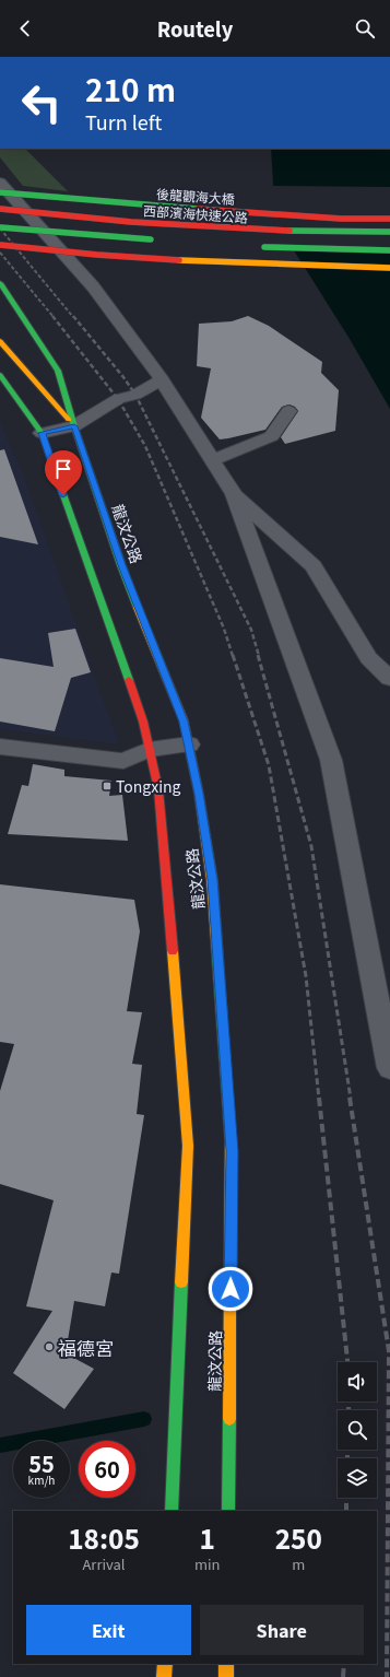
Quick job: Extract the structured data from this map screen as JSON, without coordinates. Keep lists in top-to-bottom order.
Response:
{
  "streets": {
    "main road": ["後龍觀海大橋", "西部濱海快速公路", "龍汶公路"]
  },
  "places": {
    "transit": ["Tongxing"],
    "other": ["福德宮"]
  },
  "page": {
    "header": "Routely",
    "turn": ["210 m", "Turn left"],
    "speed": "55 km/h",
    "limit": "60",
    "eta": [
      "18:05",
      "Arrival",
      "1",
      "min",
      "250",
      "m"
    ],
    "buttons": ["Exit", "Share"]
  }
}
